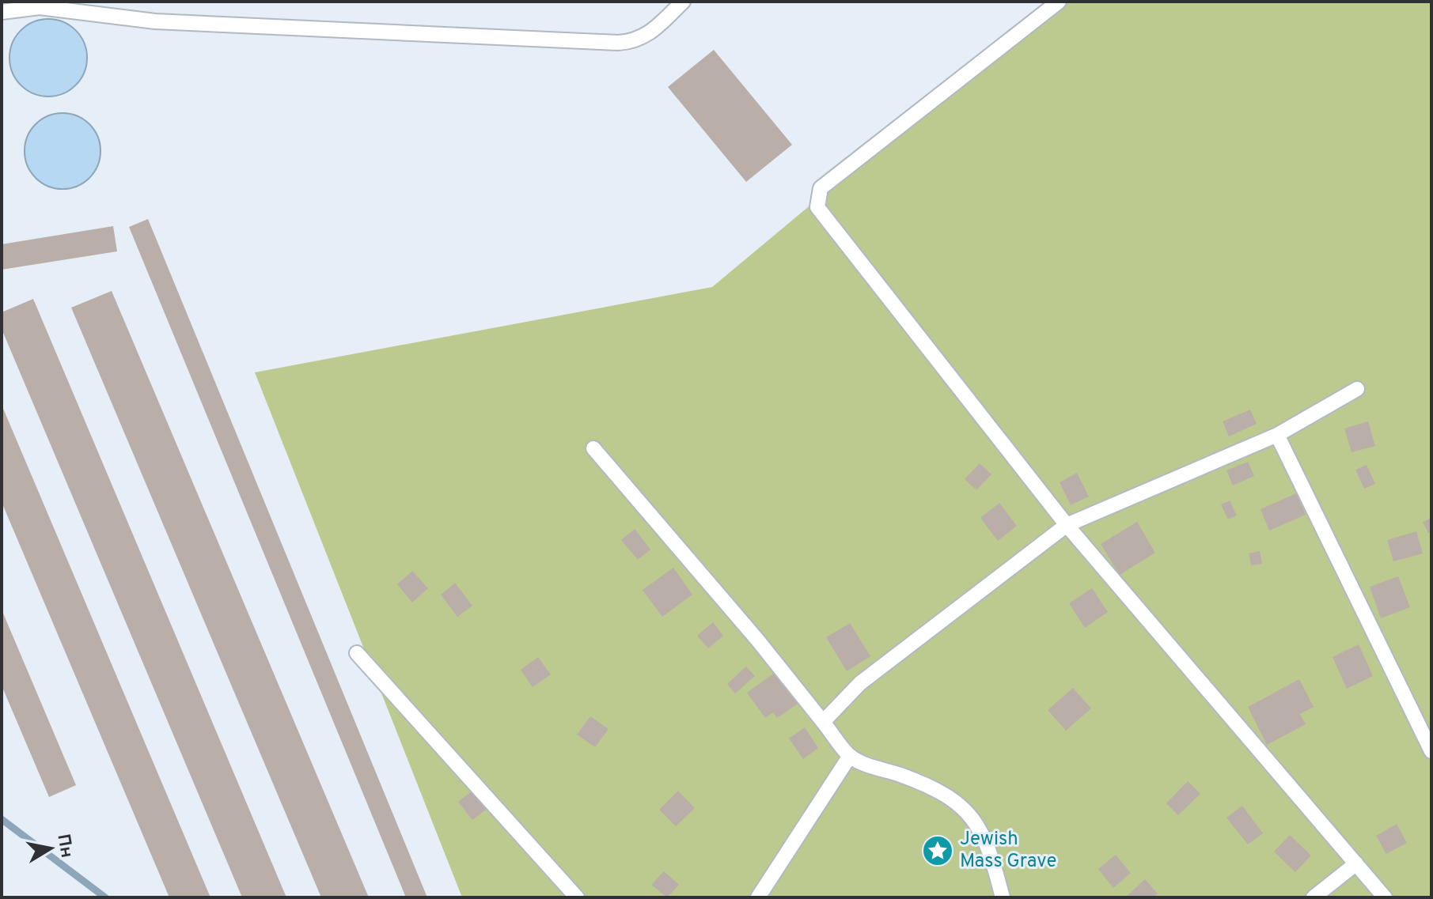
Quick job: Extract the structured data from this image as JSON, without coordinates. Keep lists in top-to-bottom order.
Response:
{
  "places": {
    "place": ["Jewish Mass Grave"]
  },
  "north": "right"
}
